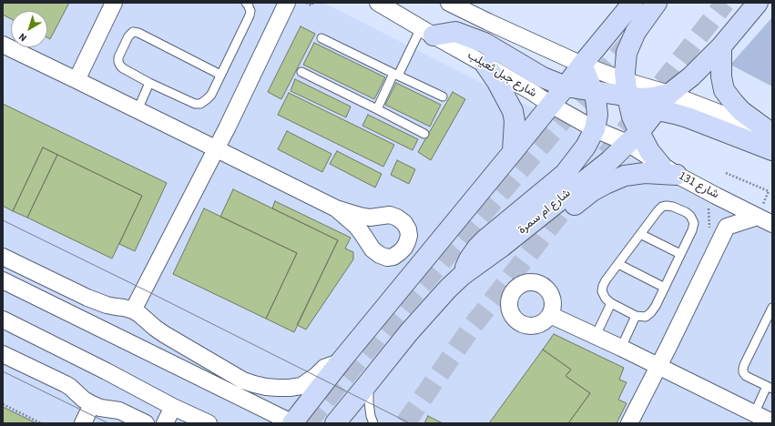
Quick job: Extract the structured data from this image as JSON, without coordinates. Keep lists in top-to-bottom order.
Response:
{
  "streets": {
    "street": ["شارع جبل ثعيلب", "شارع 131", "شارع ام سمرة"]
  },
  "crossings": [
    ["شارع جبل ثعيلب", "شارع ام سمرة"]
  ],
  "north": "bottom left"
}
